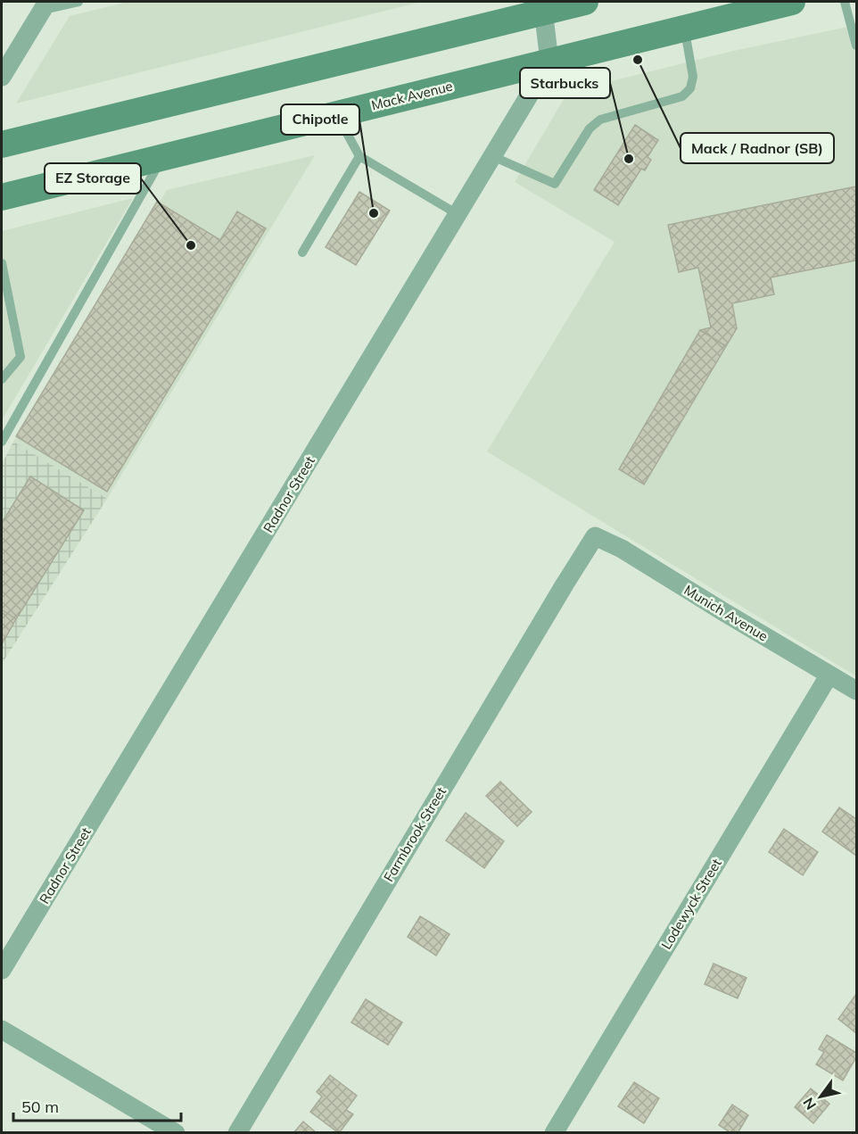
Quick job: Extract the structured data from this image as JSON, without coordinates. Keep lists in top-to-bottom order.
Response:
{
  "streets": {
    "main road": ["Mack Avenue"],
    "street": [
      "Radnor Street",
      "Munich Avenue",
      "Farmbrook Street",
      "Lodewyck Street"
    ]
  },
  "crossings": [
    ["Mack Avenue", "Radnor Street"],
    ["Munich Avenue", "Farmbrook Street"],
    ["Munich Avenue", "Lodewyck Street"]
  ],
  "places": [
    "Mack / Radnor (SB)",
    "Starbucks",
    "Chipotle",
    "EZ Storage"
  ],
  "scale_bar": "50 m",
  "north": "bottom left"
}
